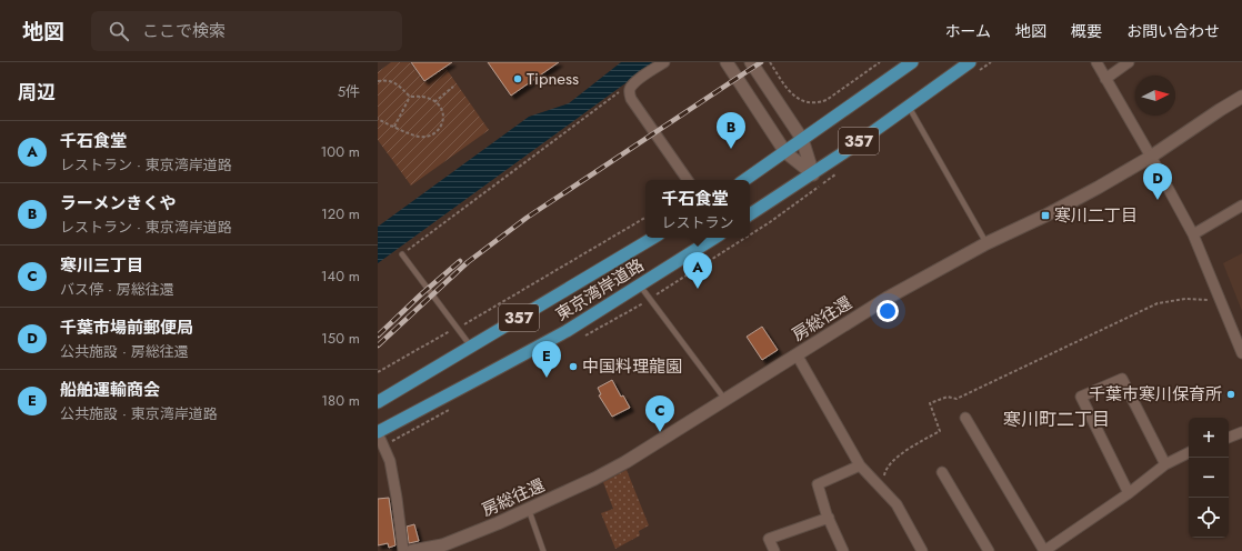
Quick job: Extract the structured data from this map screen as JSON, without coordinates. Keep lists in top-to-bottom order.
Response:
{
  "streets": {
    "highway": ["357", "東京湾岸道路"],
    "street": ["房総往還"]
  },
  "districts": ["寒川町二丁目"],
  "places": {
    "other": ["Tipness", "中国料理龍園", "千葉市寒川保育所"],
    "transit": ["寒川二丁目"]
  },
  "north": "right",
  "page": {
    "header": "地図",
    "search": "ここで検索",
    "nav": [
      "ホーム",
      "地図",
      "概要",
      "お問い合わせ"
    ],
    "heading": ["周辺", "5件"],
    "pins": [
      "B",
      "D",
      "A",
      "E",
      "C"
    ],
    "list": [
      {
        "mark": "A",
        "name": "千石食堂",
        "note": "レストラン · 東京湾岸道路",
        "value": "100 m"
      },
      {
        "mark": "B",
        "name": "ラーメンきくや",
        "note": "レストラン · 東京湾岸道路",
        "value": "120 m"
      },
      {
        "mark": "C",
        "name": "寒川三丁目",
        "note": "バス停 · 房総往還",
        "value": "140 m"
      },
      {
        "mark": "D",
        "name": "千葉市場前郵便局",
        "note": "公共施設 · 房総往還",
        "value": "150 m"
      },
      {
        "mark": "E",
        "name": "船舶運輸商会",
        "note": "公共施設 · 東京湾岸道路",
        "value": "180 m"
      }
    ],
    "popup": ["千石食堂", "レストラン"],
    "map_buttons": ["+", "−"]
  }
}
